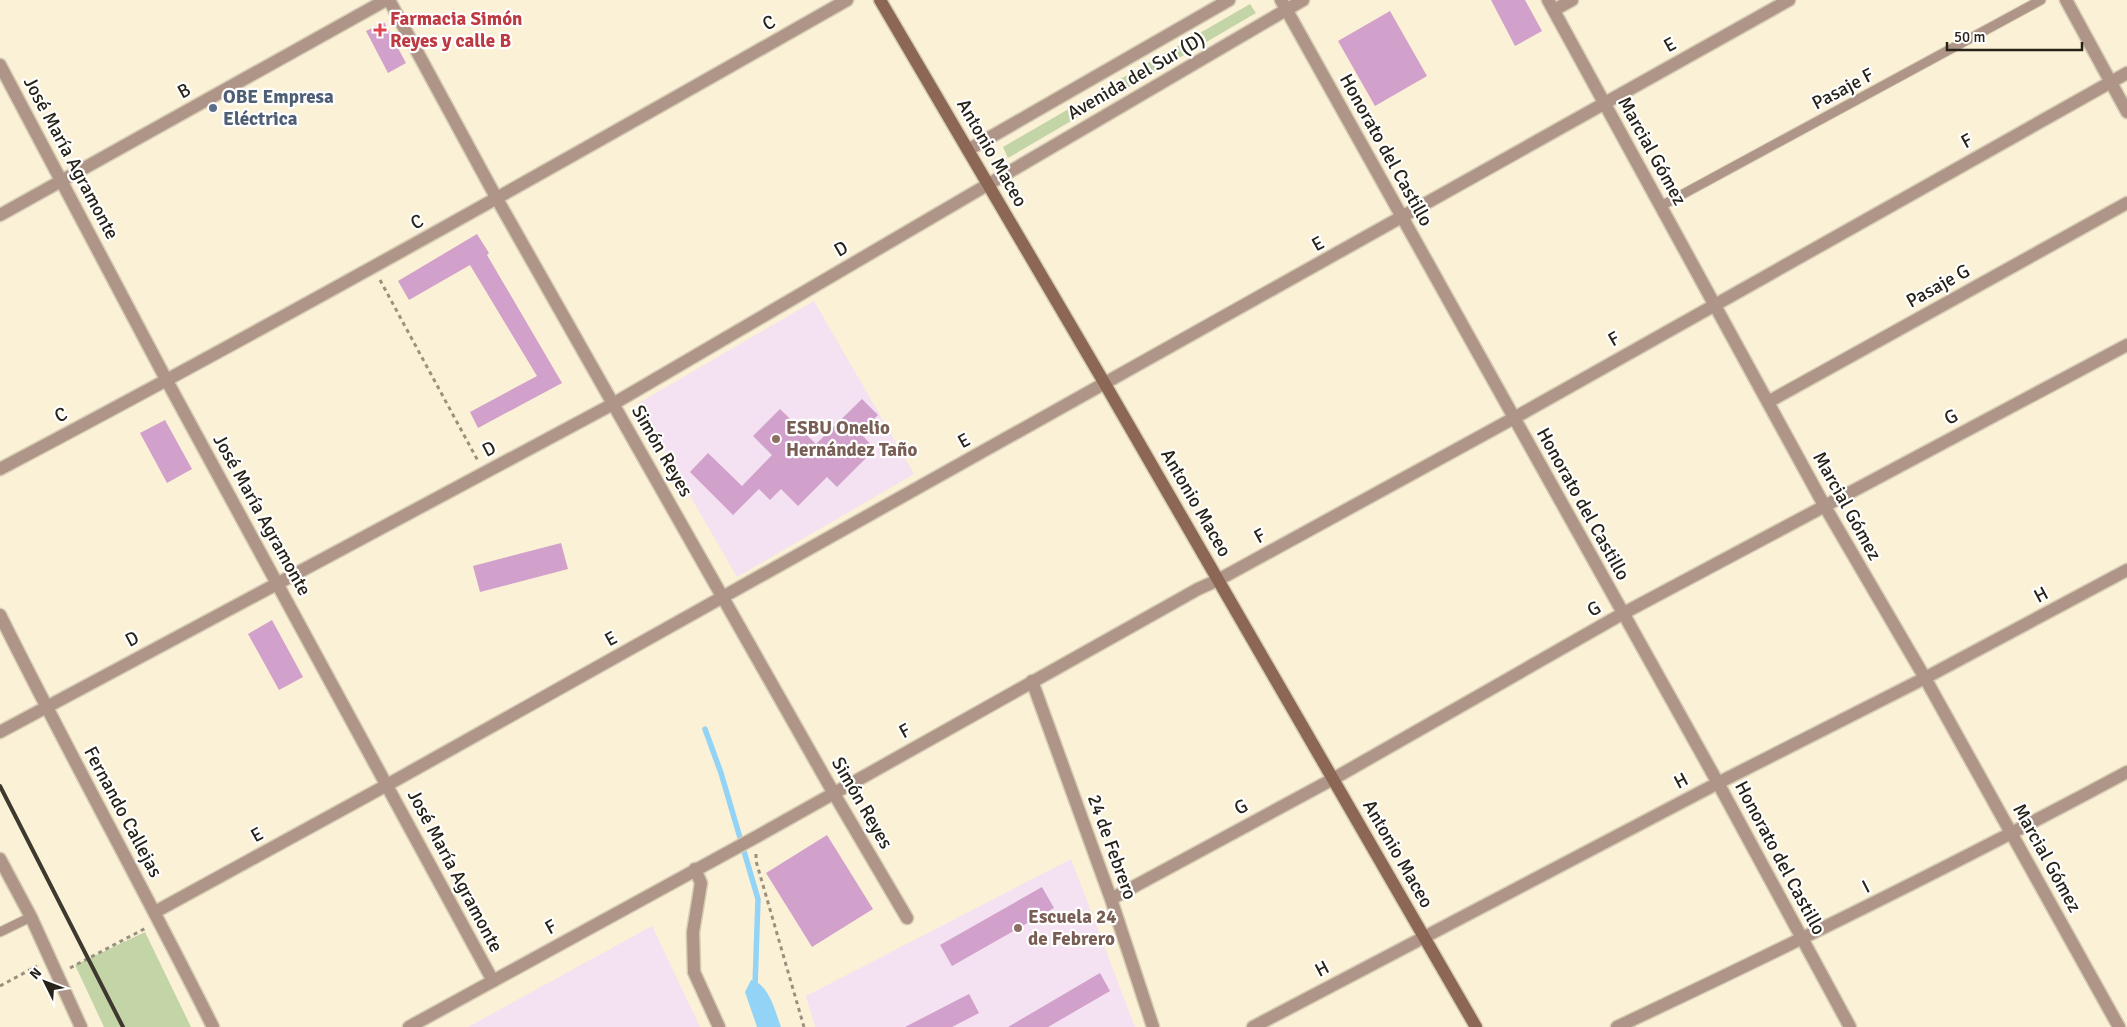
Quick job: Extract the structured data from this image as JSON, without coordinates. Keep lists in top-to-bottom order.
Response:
{
  "streets": {
    "main road": ["Antonio Maceo"],
    "street": [
      "C",
      "E",
      "Avenida del Sur (D)",
      "B",
      "F",
      "Honorato del Castillo",
      "Marcial Gómez",
      "José María Agramonte",
      "D",
      "Pasaje G",
      "G",
      "Simón Reyes",
      "H",
      "Fernando Callejas",
      "24 de Febrero",
      "I"
    ],
    "lane": ["Pasaje F"]
  },
  "crossings": [
    ["C", "José María Agramonte"],
    ["C", "Simón Reyes"],
    ["E", "Honorato del Castillo"],
    ["E", "Marcial Gómez"],
    ["E", "Antonio Maceo"],
    ["E", "José María Agramonte"],
    ["E", "Simón Reyes"],
    ["E", "Fernando Callejas"],
    ["Avenida del Sur (D)", "Honorato del Castillo"],
    ["Avenida del Sur (D)", "Antonio Maceo"],
    ["Avenida del Sur (D)", "D"],
    ["Pasaje F", "Marcial Gómez"],
    ["B", "José María Agramonte"],
    ["B", "Simón Reyes"],
    ["F", "Honorato del Castillo"],
    ["F", "Marcial Gómez"],
    ["F", "Antonio Maceo"],
    ["F", "José María Agramonte"],
    ["F", "Simón Reyes"],
    ["F", "24 de Febrero"],
    ["Honorato del Castillo", "G"],
    ["Honorato del Castillo", "H"],
    ["Honorato del Castillo", "I"],
    ["Marcial Gómez", "Pasaje G"],
    ["Marcial Gómez", "G"],
    ["Marcial Gómez", "H"],
    ["Marcial Gómez", "I"],
    ["Antonio Maceo", "D"],
    ["Antonio Maceo", "G"],
    ["Antonio Maceo", "H"],
    ["José María Agramonte", "D"],
    ["D", "Simón Reyes"],
    ["D", "Fernando Callejas"],
    ["G", "24 de Febrero"]
  ],
  "places": {
    "health": ["Farmacia Simón Reyes y calle B"],
    "other": ["OBE Empresa Eléctrica", "ESBU Onelio Hernández Taño", "Escuela 24 de Febrero"]
  },
  "scale_bar": "50 m",
  "north": "top left"
}
